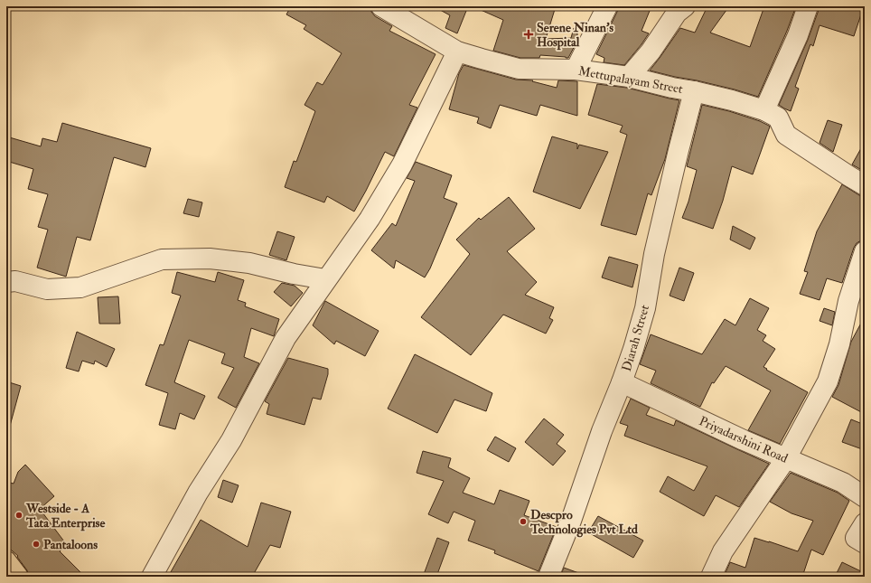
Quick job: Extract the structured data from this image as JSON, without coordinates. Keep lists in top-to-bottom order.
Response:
{
  "streets": {
    "street": ["Mettupalayam Street", "Diarah Street", "Priyadarshini Road"]
  },
  "crossings": [
    ["Mettupalayam Street", "Diarah Street"],
    ["Diarah Street", "Priyadarshini Road"]
  ],
  "places": {
    "health": ["Serene Ninan's Hospital"],
    "other": ["Westside - A Tata Enterprise", "Descpro Technologies Pvt Ltd", "Pantaloons"]
  }
}
